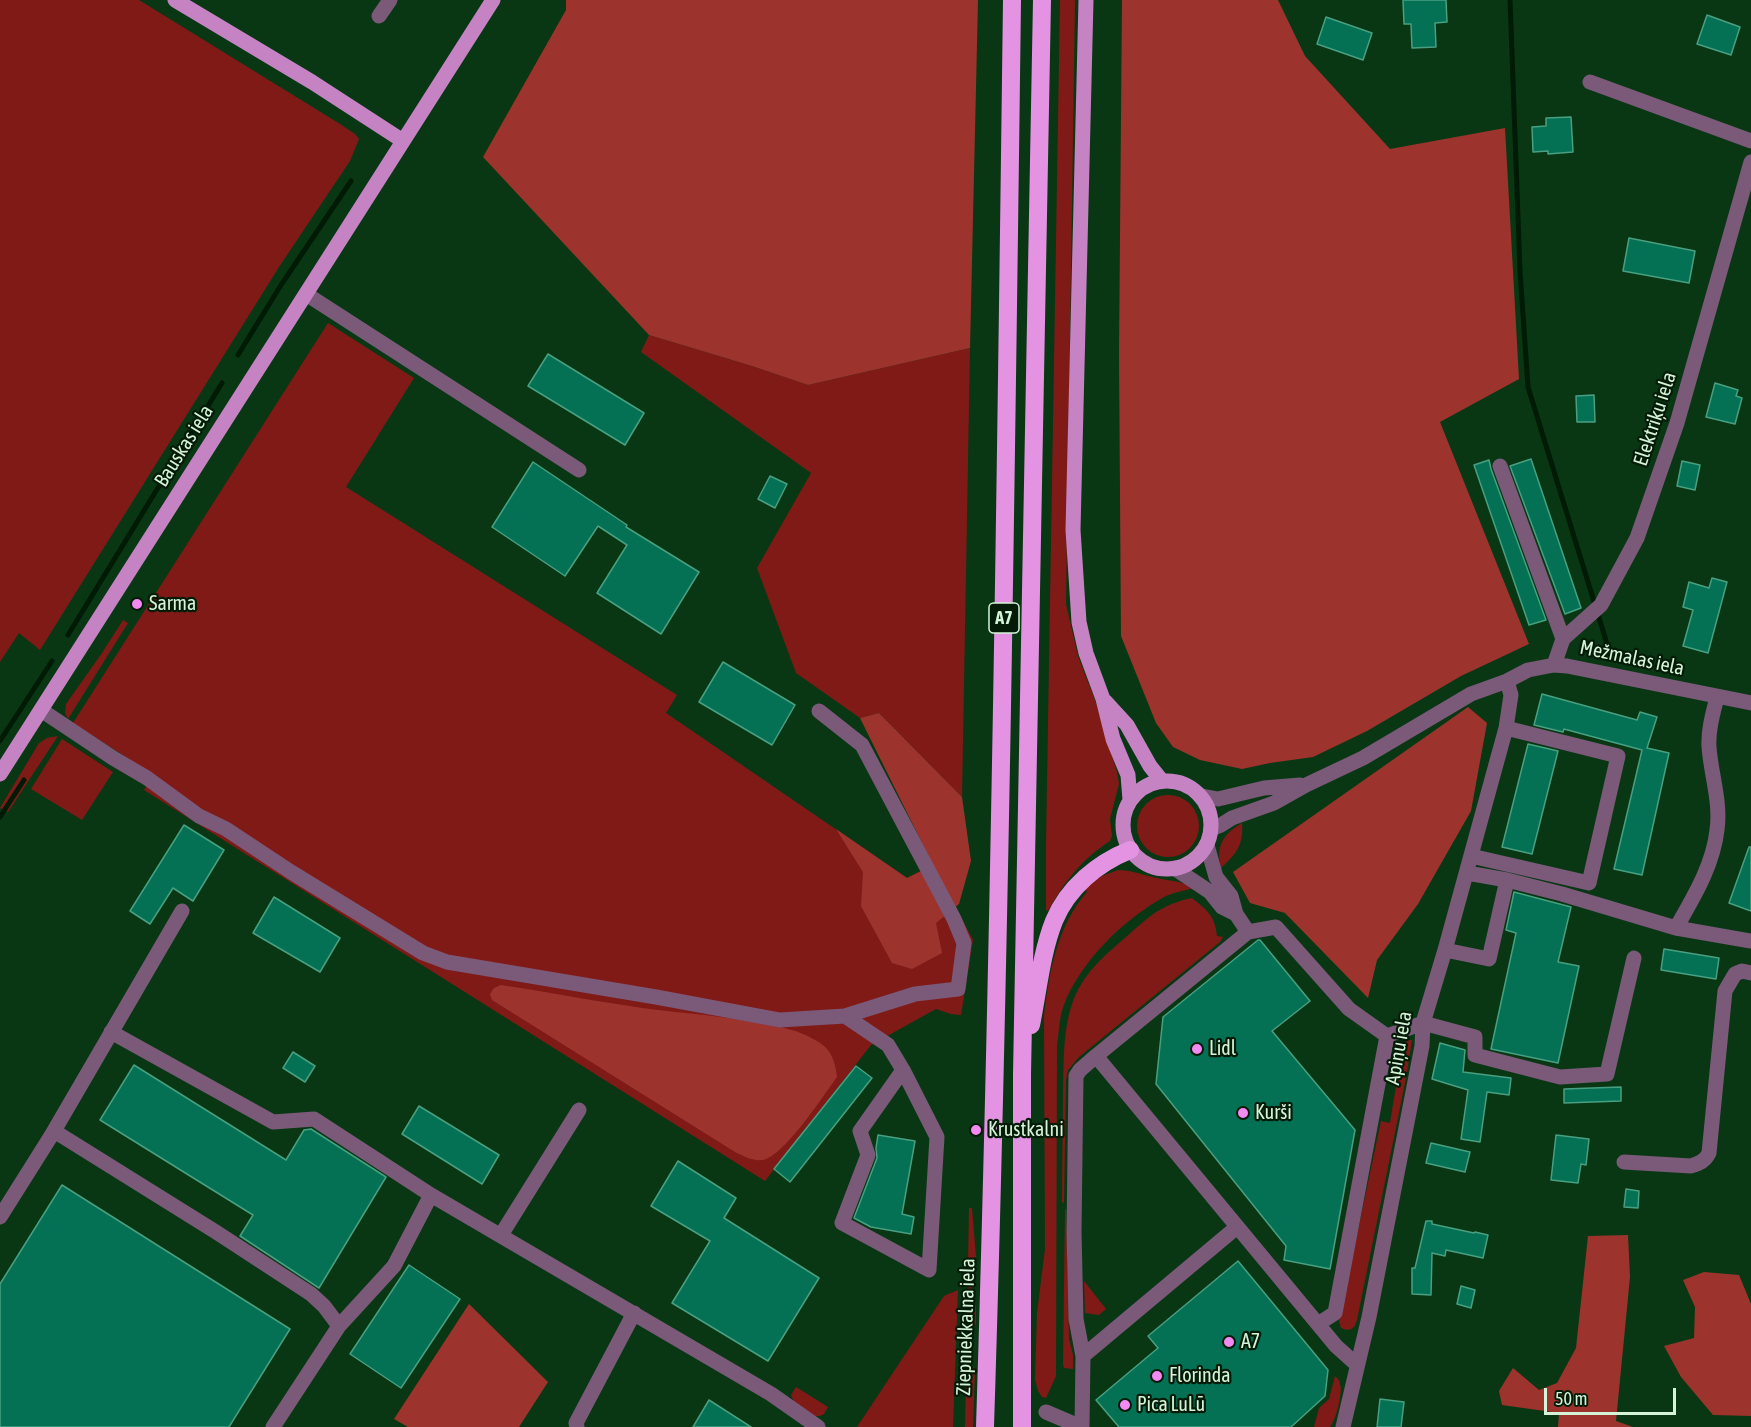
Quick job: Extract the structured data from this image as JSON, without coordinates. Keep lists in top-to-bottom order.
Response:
{
  "streets": {
    "highway": ["A7", "Ziepniekkalna iela"],
    "main road": ["Bauskas iela"],
    "street": ["Elektriķu iela", "Mežmalas iela", "Apiņu iela"]
  },
  "crossings": [
    ["Elektriķu iela", "Mežmalas iela"],
    ["Mežmalas iela", "Apiņu iela"]
  ],
  "places": [
    "Sarma",
    "Lidl",
    "Kurši",
    "Krustkalni",
    "A7",
    "Florinda",
    "Pica LuLū"
  ],
  "scale_bar": "50 m"
}
